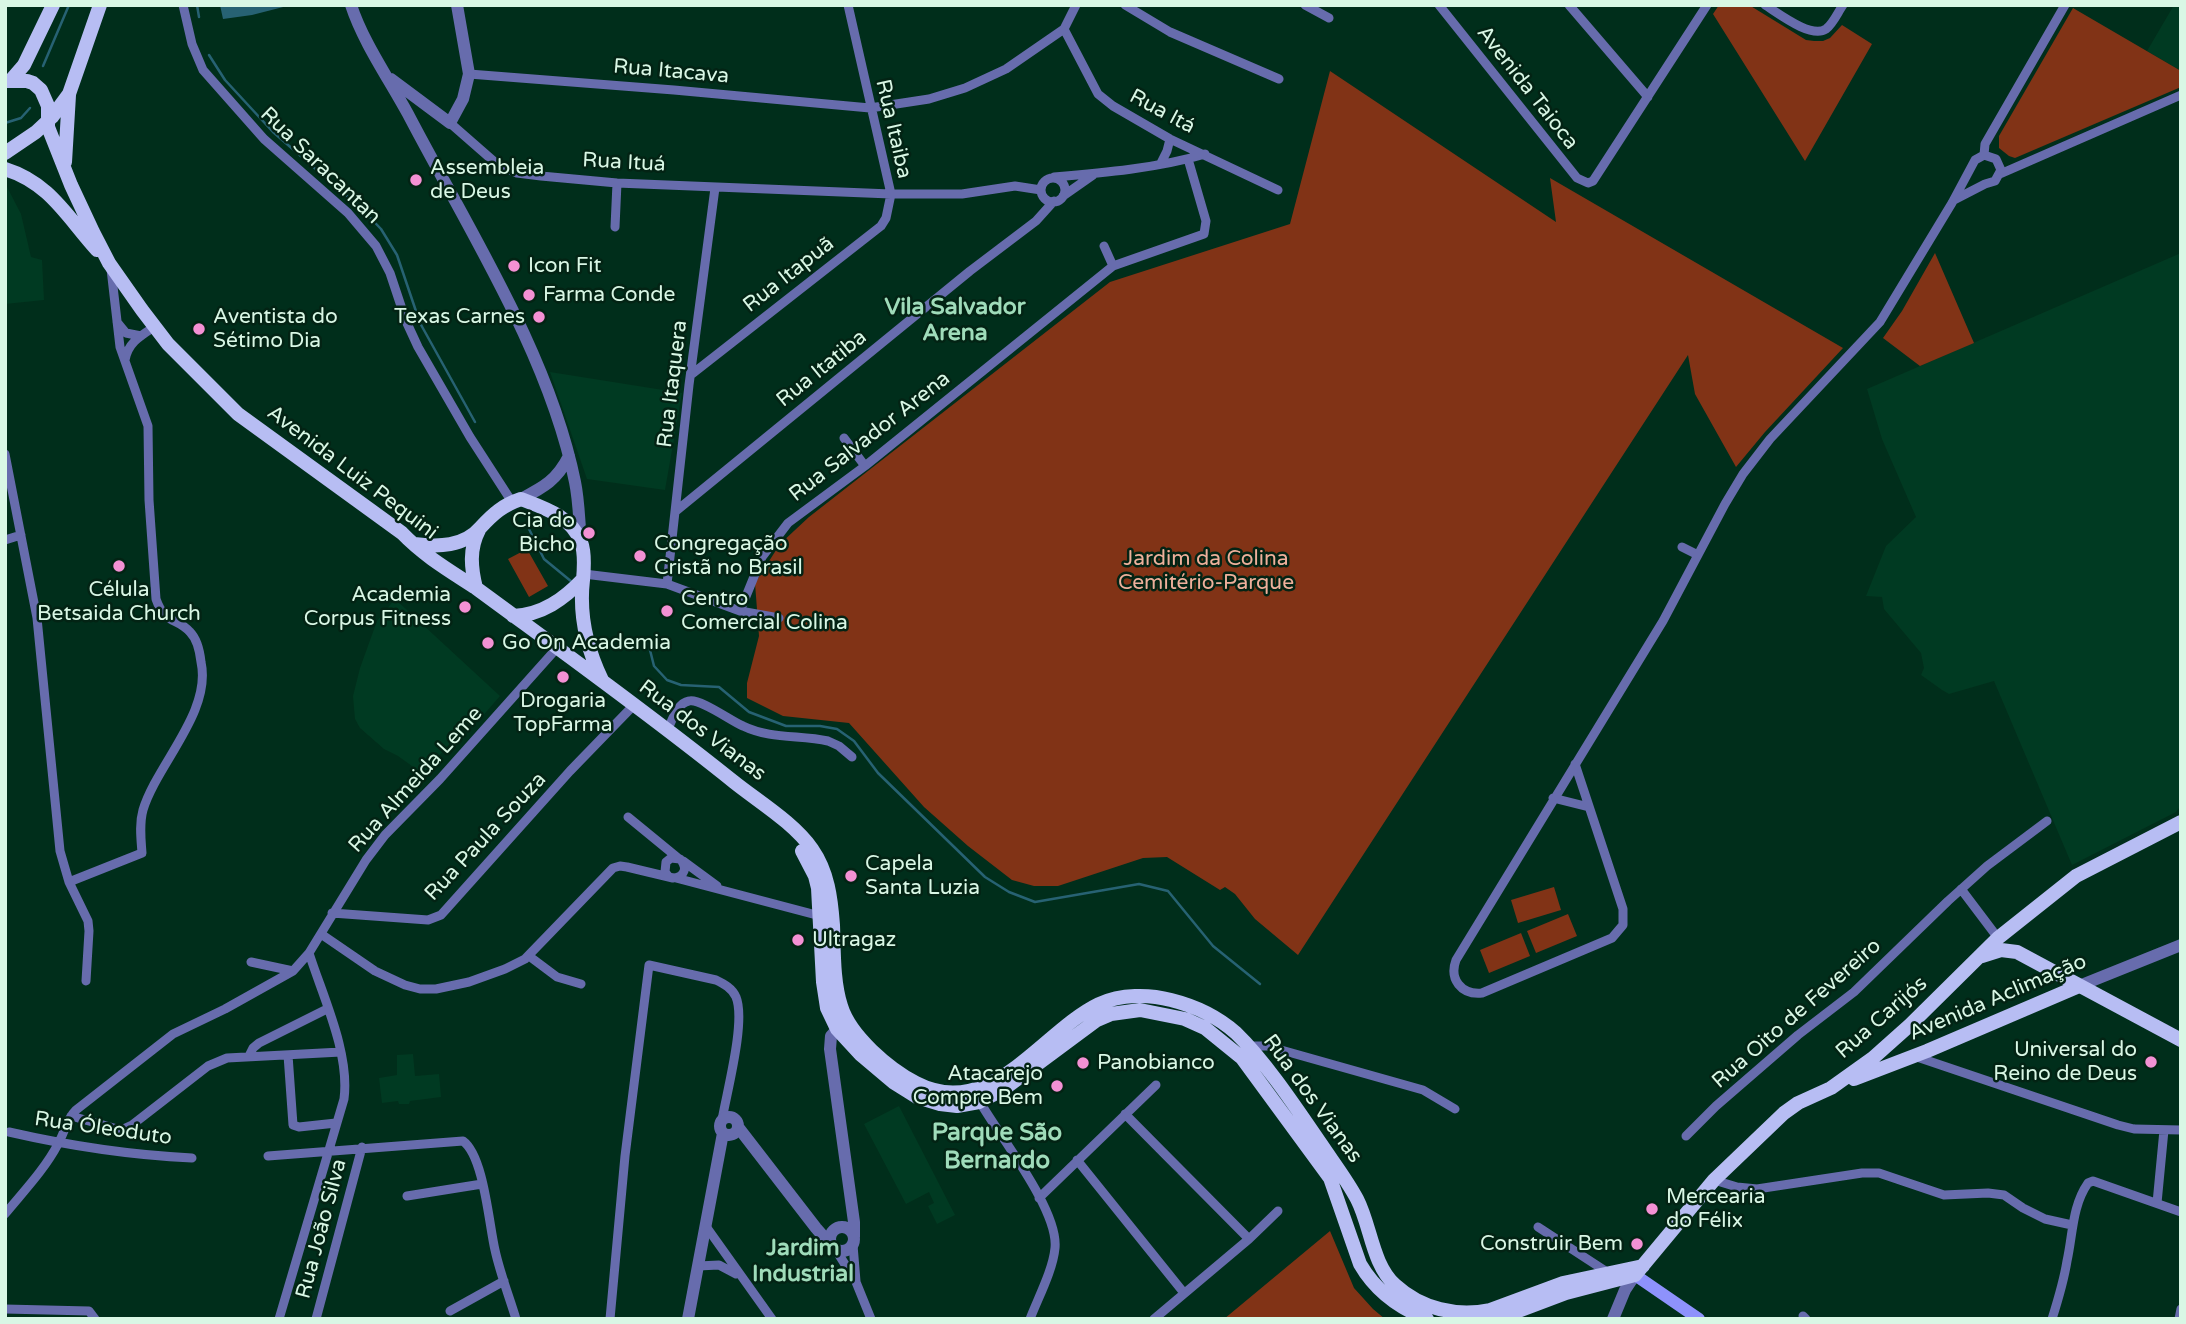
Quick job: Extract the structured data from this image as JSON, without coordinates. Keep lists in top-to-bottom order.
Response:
{
  "streets": {
    "main road": [
      "Avenida Luiz Pequini",
      "Rua dos Vianas",
      "Avenida Aclimação",
      "Rua Carijós"
    ],
    "street": [
      "Rua Itacava",
      "Avenida Taioca",
      "Rua Itá",
      "Rua Itaiba",
      "Rua Ituá",
      "Rua Saracantan",
      "Rua Itapuã",
      "Rua Itatiba",
      "Rua Itaquera",
      "Rua Salvador Arena",
      "Rua Almeida Leme",
      "Rua Paula Souza",
      "Rua Oito de Fevereiro",
      "Rua Óleoduto",
      "Rua João Silva"
    ]
  },
  "crossings": [
    ["Rua Itacava", "Rua Itá"],
    ["Rua Itacava", "Rua Itaiba"],
    ["Rua Itaiba", "Rua Ituá"],
    ["Rua Itaiba", "Rua Itapuã"],
    ["Rua Itaiba", "Rua Itatiba"],
    ["Rua Ituá", "Rua Itapuã"],
    ["Rua Ituá", "Rua Itaquera"],
    ["Rua Ituá", "Rua dos Vianas"],
    ["Rua Saracantan", "Avenida Luiz Pequini"],
    ["Rua Saracantan", "Rua dos Vianas"],
    ["Rua Itapuã", "Rua Itaquera"],
    ["Rua Itatiba", "Rua Itaquera"],
    ["Avenida Luiz Pequini", "Rua dos Vianas"],
    ["Avenida Luiz Pequini", "Rua Almeida Leme"],
    ["Rua dos Vianas", "Rua Paula Souza"],
    ["Rua dos Vianas", "Rua Carijós"],
    ["Rua Almeida Leme", "Rua Paula Souza"],
    ["Rua Almeida Leme", "Rua Óleoduto"],
    ["Avenida Aclimação", "Rua Carijós"]
  ],
  "districts": ["Vila Salvador Arena", "Parque São Bernardo", "Jardim Industrial"],
  "parks": ["Jardim da Colina Cemitério-Parque"],
  "places": [
    "Assembleia de Deus",
    "Icon Fit",
    "Farma Conde",
    "Texas Carnes",
    "Aventista do Sétimo Dia",
    "Cia do Bicho",
    "Congregação Cristã no Brasil",
    "Célula Betsaida Church",
    "Academia Corpus Fitness",
    "Centro Comercial Colina",
    "Go On Academia",
    "Drogaria TopFarma",
    "Capela Santa Luzia",
    "Ultragaz",
    "Universal do Reino de Deus",
    "Panobianco",
    "Atacarejo Compre Bem",
    "Mercearia do Félix",
    "Construir Bem"
  ]
}
